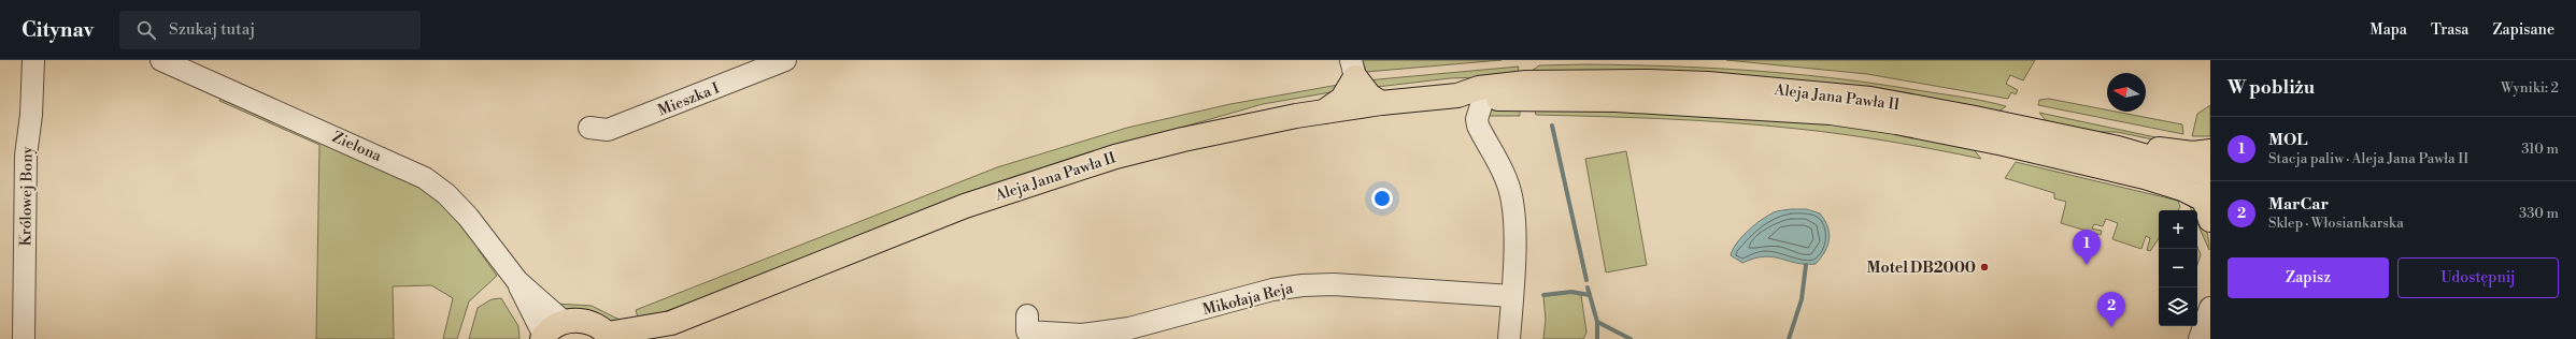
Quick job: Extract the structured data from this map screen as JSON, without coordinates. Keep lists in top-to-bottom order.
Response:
{
  "streets": {
    "main road": ["Aleja Jana Pawła II"],
    "street": [
      "Mieszka I",
      "Zielona",
      "Królowej Bony",
      "Mikołaja Reja"
    ]
  },
  "places": ["Motel DB2000"],
  "north": "left",
  "page": {
    "header": "Citynav",
    "search": "Szukaj tutaj",
    "nav": ["Mapa", "Trasa", "Zapisane"],
    "heading": ["W pobliżu", "Wyniki: 2"],
    "list": [
      {
        "mark": "1",
        "name": "MOL",
        "note": "Stacja paliw · Aleja Jana Pawła II",
        "value": "310 m"
      },
      {
        "mark": "2",
        "name": "MarCar",
        "note": "Sklep · Włosiankarska",
        "value": "330 m"
      }
    ],
    "map_buttons": ["+", "−"],
    "pins": ["1", "2"],
    "buttons": ["Zapisz", "Udostępnij"]
  }
}
